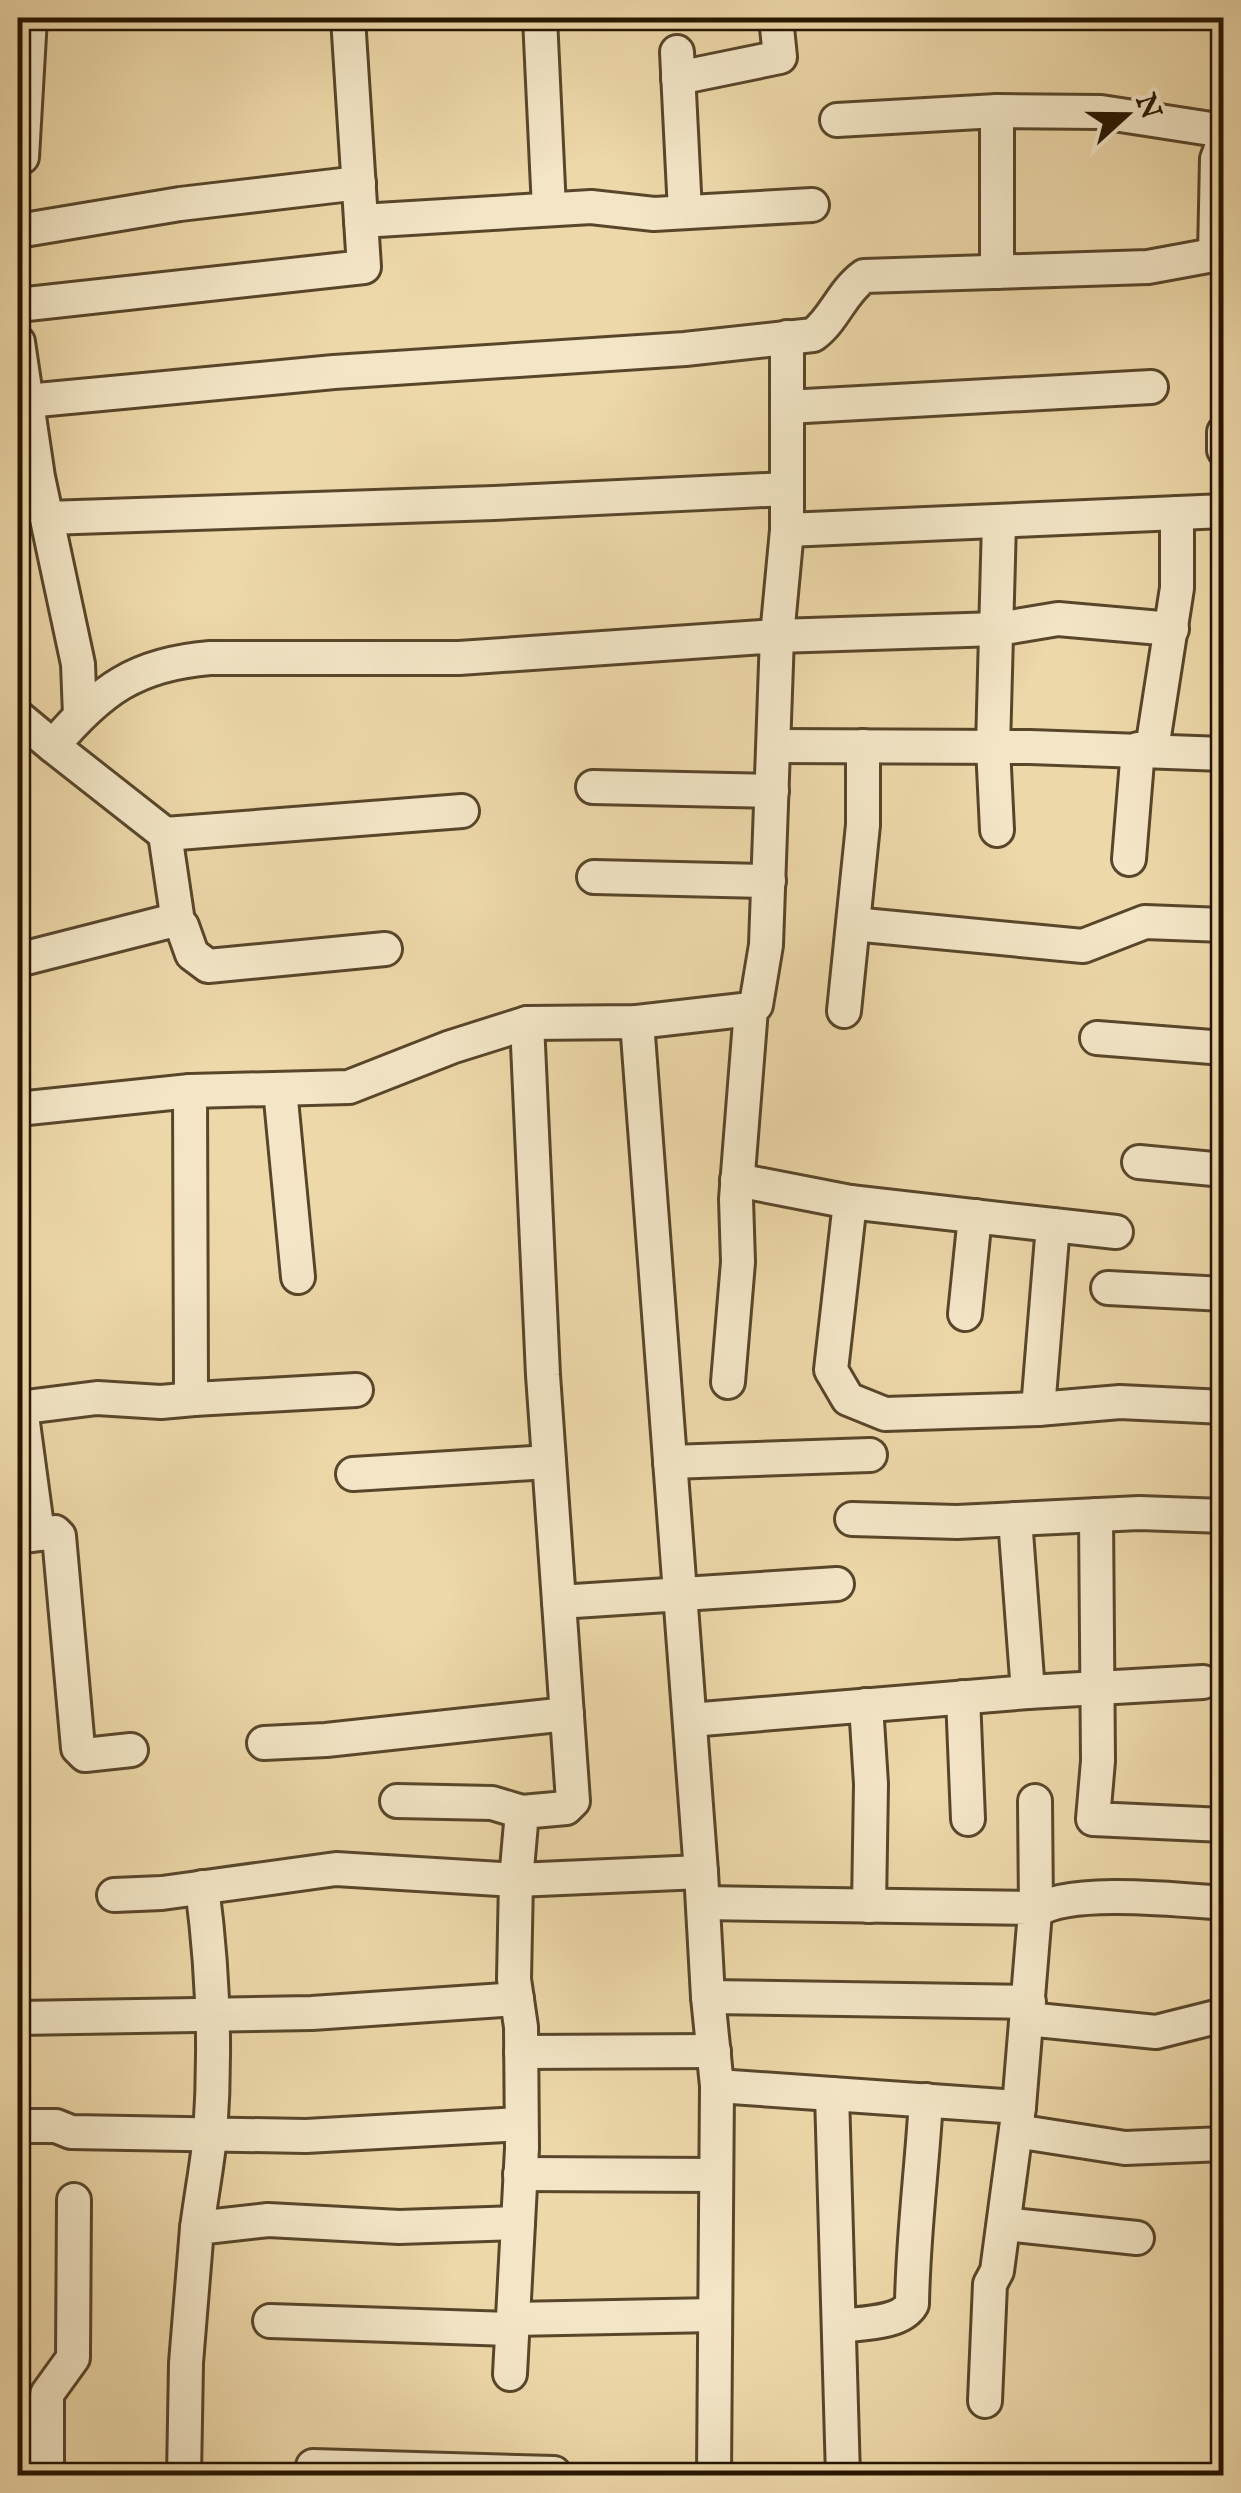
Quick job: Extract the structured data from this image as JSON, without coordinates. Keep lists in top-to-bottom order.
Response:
{
  "north": "right"
}
